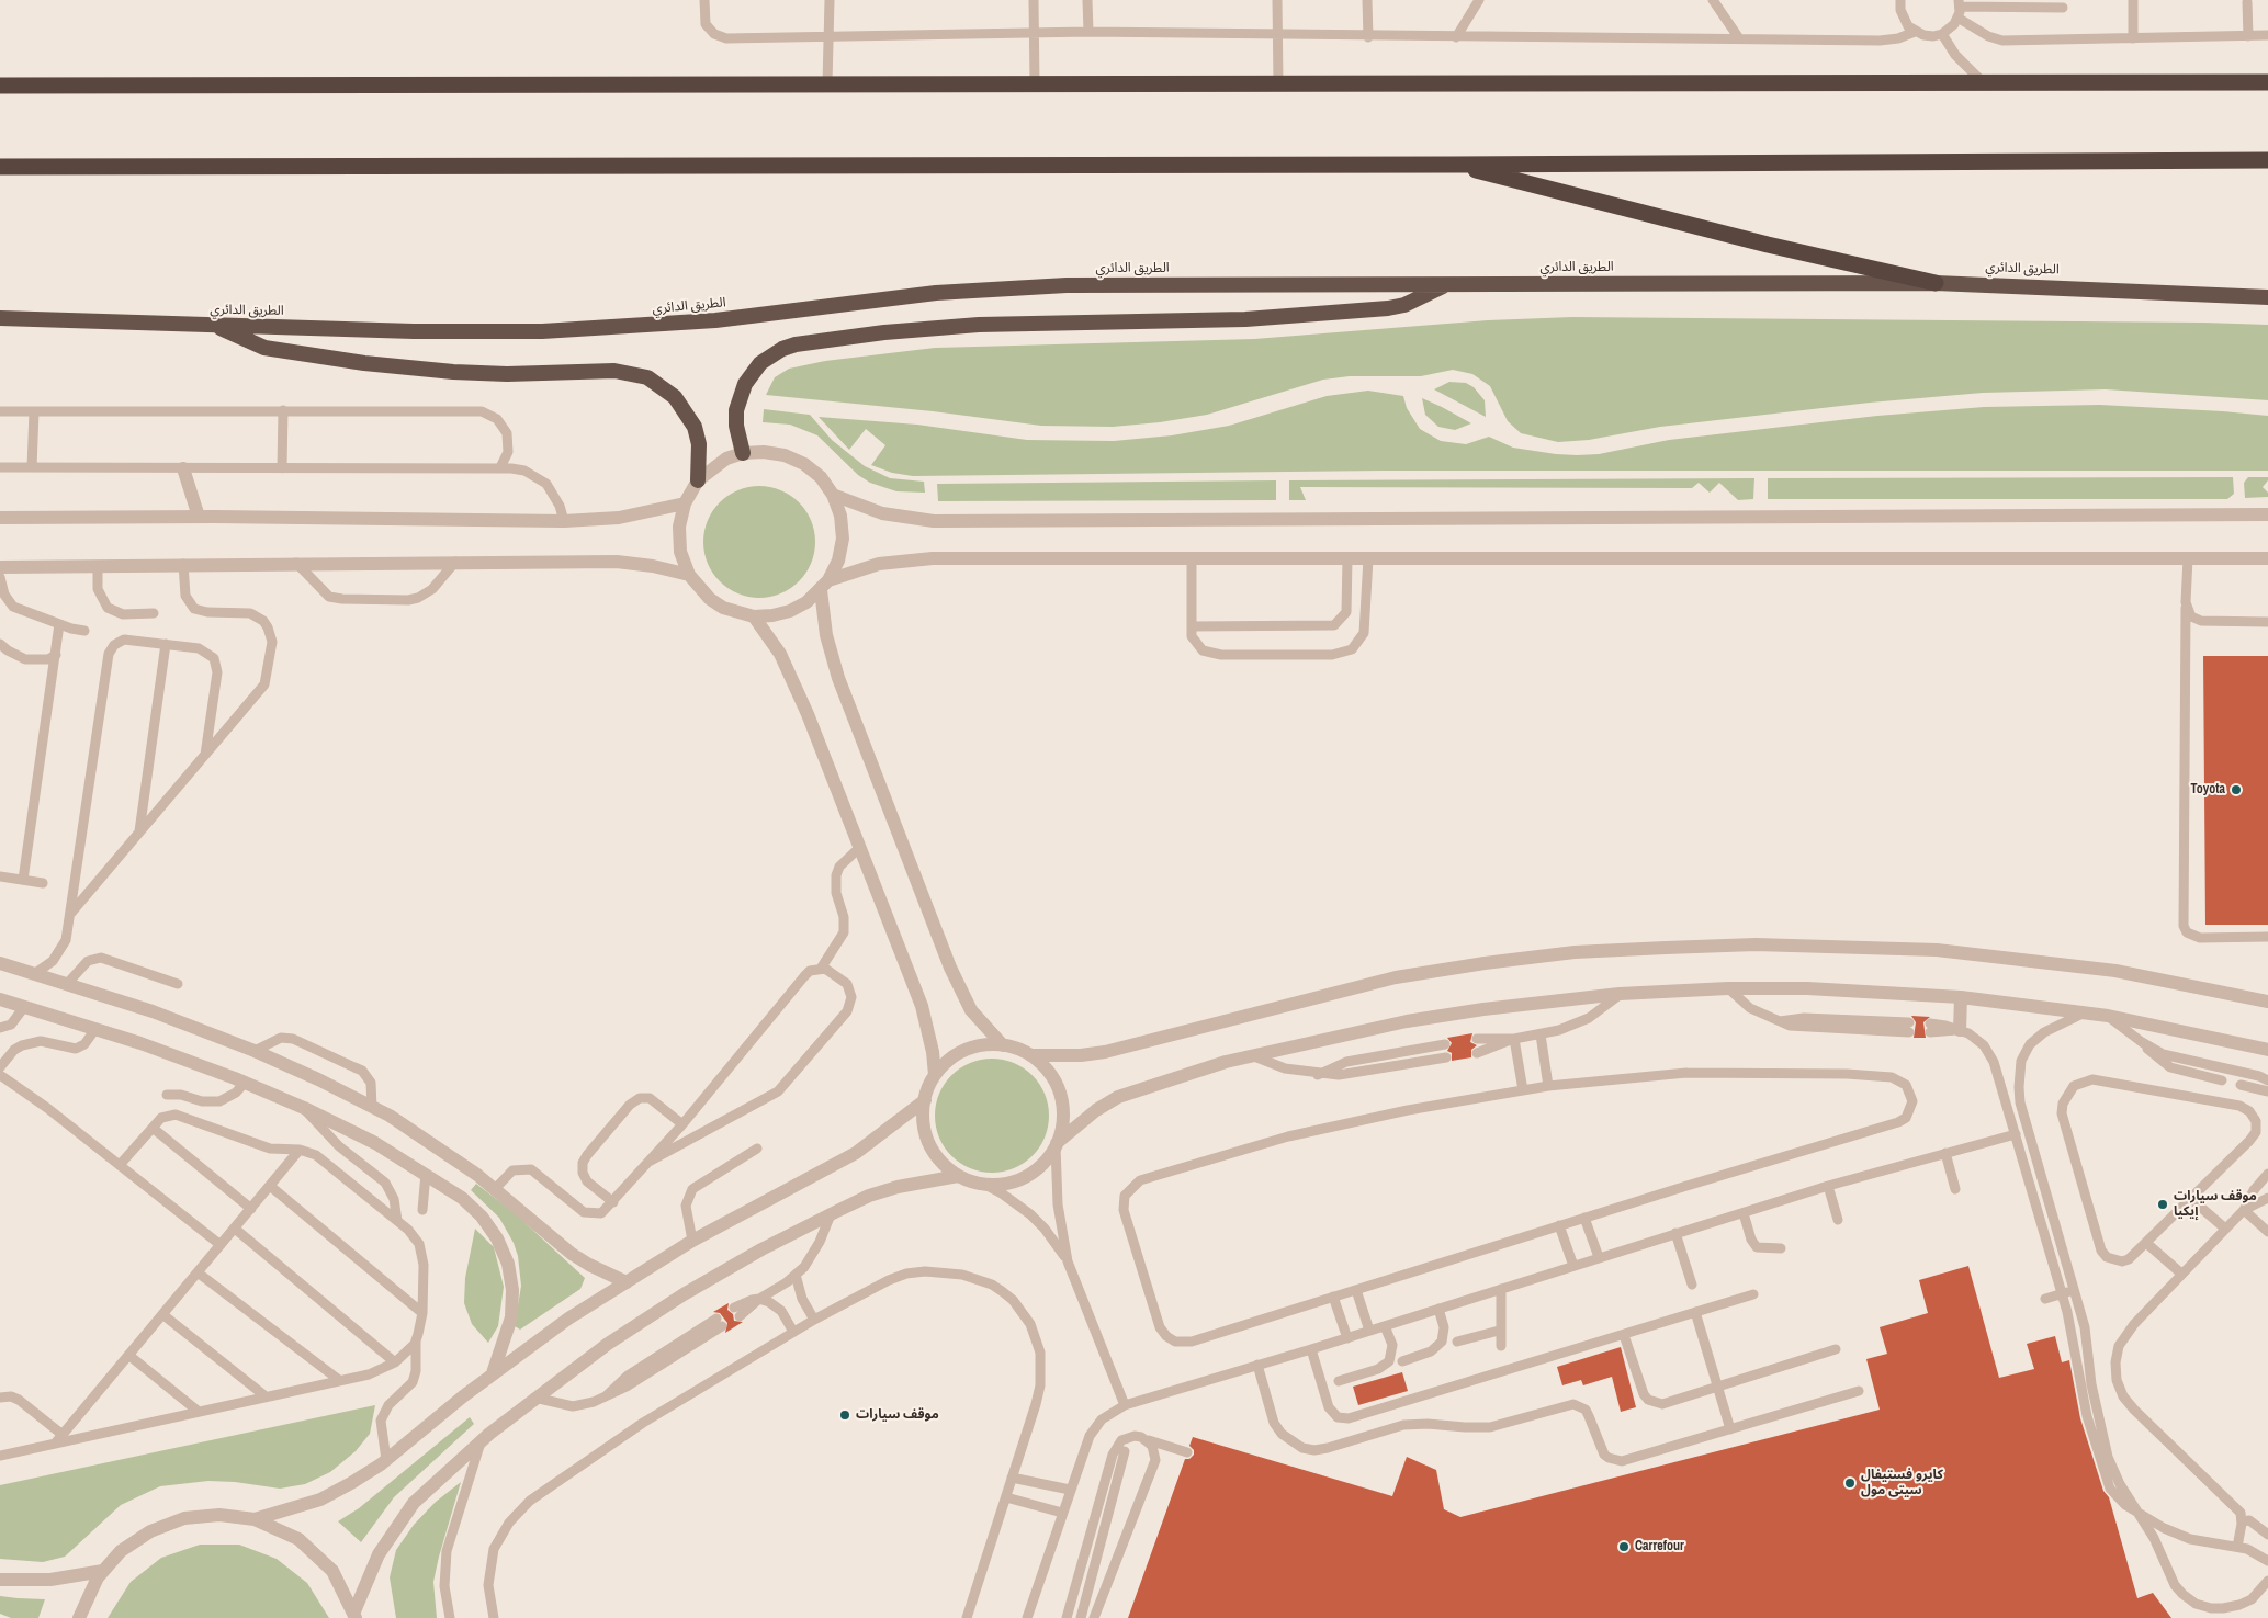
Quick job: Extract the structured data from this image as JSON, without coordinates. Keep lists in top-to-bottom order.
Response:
{
  "streets": {
    "highway": ["الطريق الدائري"]
  },
  "places": [
    "Toyota",
    "موقف سيارات إيكيا",
    "موقف سيارات",
    "كايرو فستيفال سيتى مول",
    "Carrefour"
  ]
}
